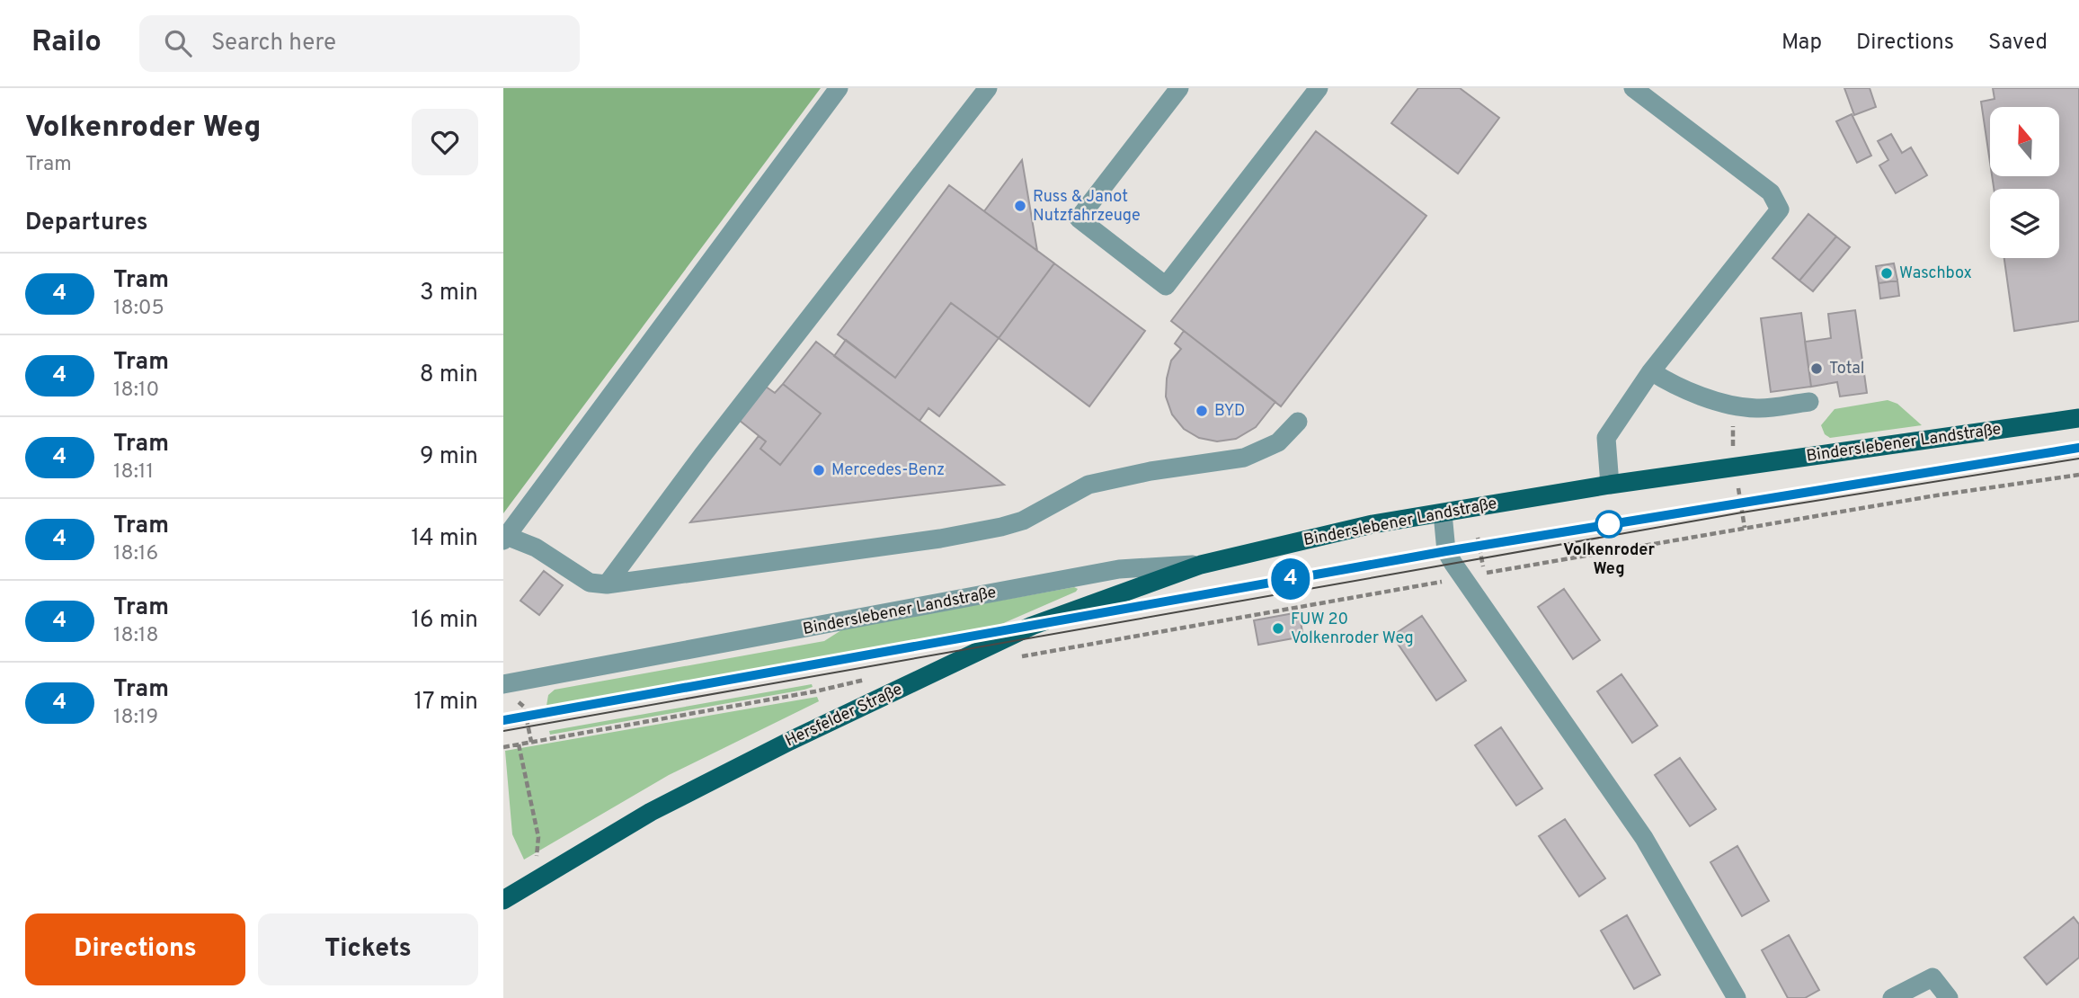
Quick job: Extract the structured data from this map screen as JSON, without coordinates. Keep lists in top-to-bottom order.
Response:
{
  "streets": {
    "main road": ["Binderslebener Landstraße", "Hersfelder Straße"]
  },
  "crossings": [
    ["Binderslebener Landstraße", "Hersfelder Straße"]
  ],
  "places": [
    "Russ & Janot Nutzfahrzeuge",
    "Waschbox",
    "Total",
    "BYD",
    "Mercedes-Benz",
    "Volkenroder Weg",
    "FUW 20 Volkenroder Weg"
  ],
  "lines": ["tram line 4"],
  "north": "top",
  "page": {
    "header": "Railo",
    "search": "Search here",
    "nav": ["Map", "Directions", "Saved"],
    "heading": [
      ["Volkenroder Weg", "Tram"],
      "Departures"
    ],
    "on_map": "4",
    "list": [
      {
        "mark": "4",
        "name": "Tram",
        "note": "18:05",
        "value": "3 min"
      },
      {
        "mark": "4",
        "name": "Tram",
        "note": "18:10",
        "value": "8 min"
      },
      {
        "mark": "4",
        "name": "Tram",
        "note": "18:11",
        "value": "9 min"
      },
      {
        "mark": "4",
        "name": "Tram",
        "note": "18:16",
        "value": "14 min"
      },
      {
        "mark": "4",
        "name": "Tram",
        "note": "18:18",
        "value": "16 min"
      },
      {
        "mark": "4",
        "name": "Tram",
        "note": "18:19",
        "value": "17 min"
      }
    ],
    "buttons": ["Directions", "Tickets"]
  }
}
